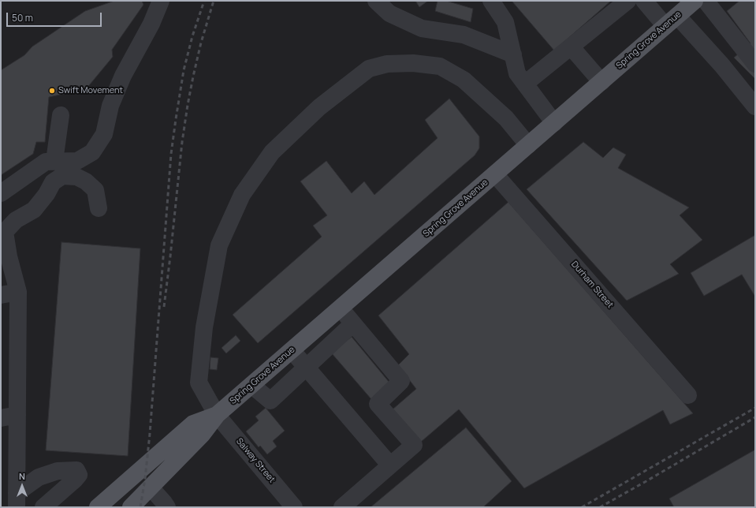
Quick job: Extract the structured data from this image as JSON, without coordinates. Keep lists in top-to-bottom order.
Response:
{
  "streets": {
    "main road": ["Spring Grove Avenue"],
    "lane": ["Durham Street", "Salway Street"]
  },
  "crossings": [
    ["Spring Grove Avenue", "Durham Street"],
    ["Spring Grove Avenue", "Salway Street"]
  ],
  "places": ["Swift Movement"],
  "scale_bar": "50 m",
  "north": "top"
}
